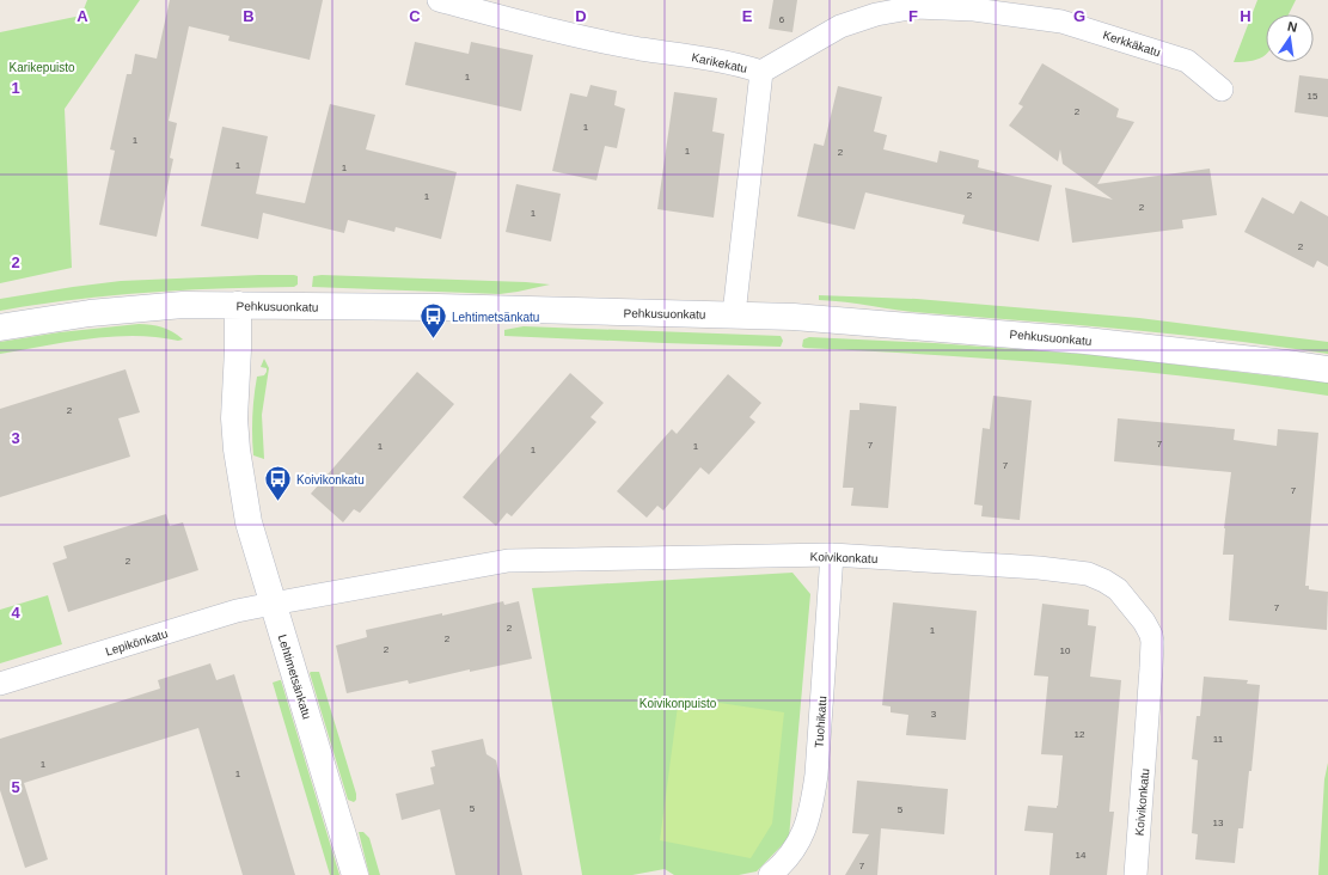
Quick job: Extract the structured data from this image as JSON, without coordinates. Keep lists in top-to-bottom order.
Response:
{
  "streets": {
    "main road": ["Pehkusuonkatu", "Lehtimetsänkatu"],
    "street": [
      "Kerkkäkatu",
      "Karikekatu",
      "Koivikonkatu",
      "Lepikönkatu",
      "Tuohikatu"
    ]
  },
  "crossings": [
    ["Kerkkäkatu", "Karikekatu"],
    ["Karikekatu", "Pehkusuonkatu"],
    ["Pehkusuonkatu", "Lehtimetsänkatu"],
    ["Koivikonkatu", "Lepikönkatu"],
    ["Koivikonkatu", "Lehtimetsänkatu"],
    ["Koivikonkatu", "Tuohikatu"],
    ["Lepikönkatu", "Lehtimetsänkatu"]
  ],
  "parks": ["Karikepuisto", "Koivikonpuisto"],
  "places": {
    "bus stop": ["Lehtimetsänkatu", "Koivikonkatu"]
  },
  "house_numbers": [
    "6",
    "1",
    "15",
    "2",
    "1",
    "1",
    "1",
    "2",
    "1",
    "1",
    "2",
    "1",
    "2",
    "1",
    "2",
    "2",
    "7",
    "7",
    "1",
    "1",
    "1",
    "7",
    "7",
    "2",
    "7",
    "2",
    "1",
    "2",
    "2",
    "10",
    "3",
    "12",
    "11",
    "1",
    "1",
    "5",
    "5",
    "13",
    "14",
    "7"
  ],
  "north": "top",
  "grid": {
    "columns": [
      "A",
      "B",
      "C",
      "D",
      "E",
      "F",
      "G",
      "H"
    ],
    "rows": [
      "1",
      "2",
      "3",
      "4",
      "5"
    ]
  }
}
